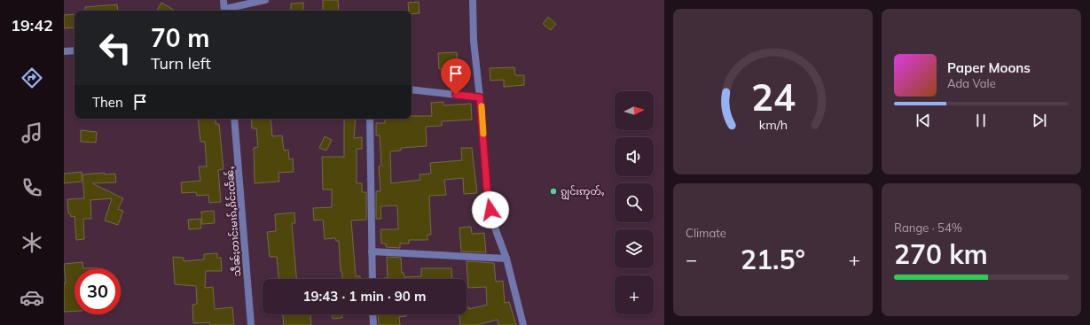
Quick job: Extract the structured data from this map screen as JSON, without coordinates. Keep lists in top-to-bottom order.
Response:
{
  "streets": {
    "street": ["သဵၼ်ႈတၢင်းမၢၵ်ႇၵႅင်းၸႅၼ်ႇ"]
  },
  "places": ["ၵျွင်းဢုတ်ႇ"],
  "north": "right",
  "page": {
    "tabs": "19:42",
    "turn": ["70 m", "Turn left"],
    "song": ["Paper Moons", "Ada Vale"],
    "then": "Then",
    "map_buttons": "+",
    "tile": [
      "Climate",
      ["Range · 54%", "270 km"]
    ],
    "heat": ["−", "21.5°", "+"],
    "limit": "30",
    "trip": "19:43 · 1 min · 90 m",
    "gauge": ["24", "km/h"]
  }
}
